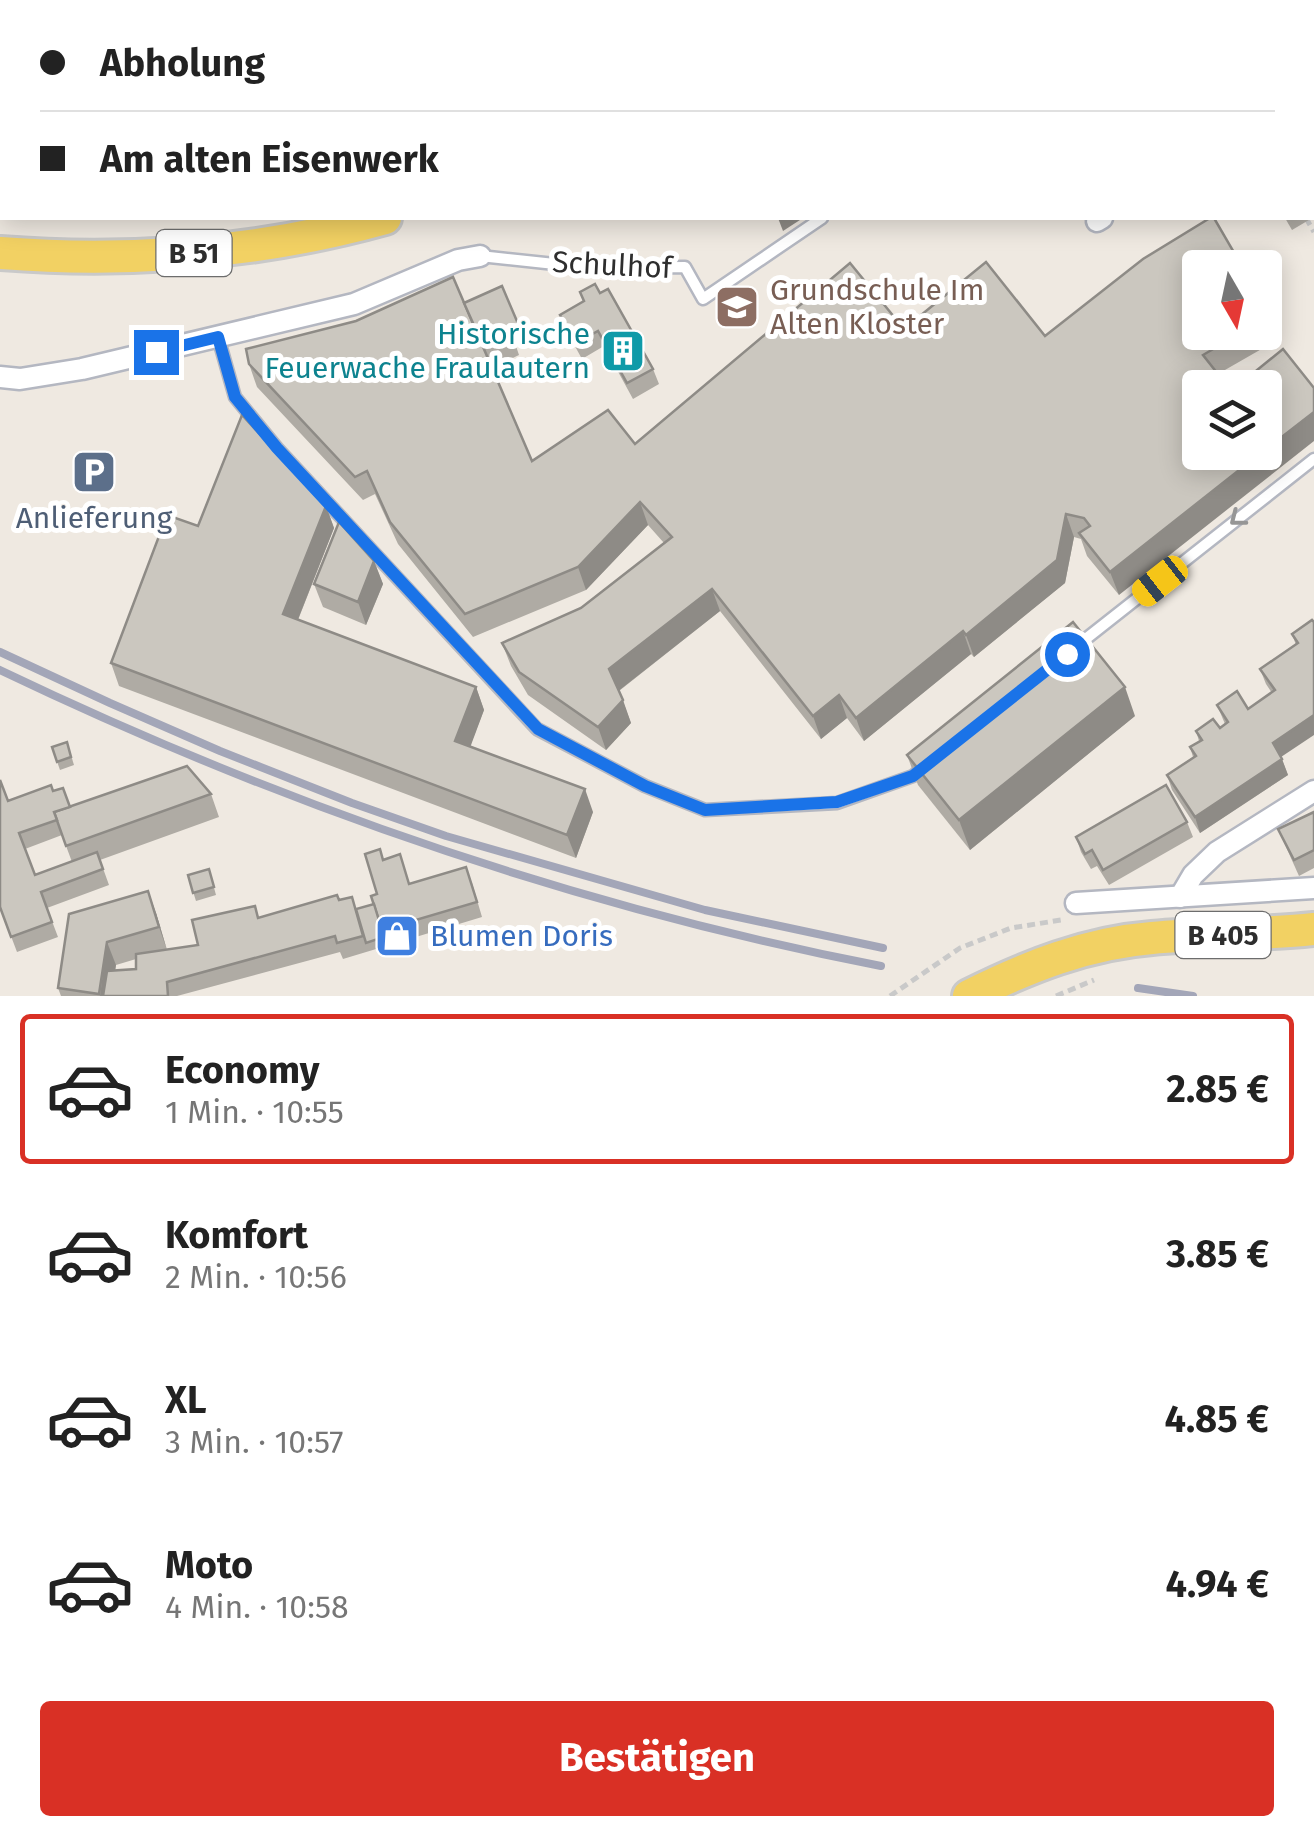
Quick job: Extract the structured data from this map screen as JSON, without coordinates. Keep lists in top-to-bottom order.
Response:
{
  "streets": {
    "main road": ["B 51", "B 405"],
    "lane": ["Schulhof"]
  },
  "places": {
    "school or university": ["Grundschule Im Alten Kloster"],
    "building": ["Historische Feuerwache Fraulautern"],
    "parking": ["Anlieferung"],
    "shop": ["Blumen Doris"]
  },
  "north": "bottom",
  "page": {
    "banner": ["Abholung", "Am alten Eisenwerk"],
    "list": [
      {
        "name": "Economy",
        "note": "1 Min. · 10:55",
        "value": "2.85 €"
      },
      {
        "name": "Komfort",
        "note": "2 Min. · 10:56",
        "value": "3.85 €"
      },
      {
        "name": "XL",
        "note": "3 Min. · 10:57",
        "value": "4.85 €"
      },
      {
        "name": "Moto",
        "note": "4 Min. · 10:58",
        "value": "4.94 €"
      }
    ],
    "buttons": "Bestätigen"
  }
}
